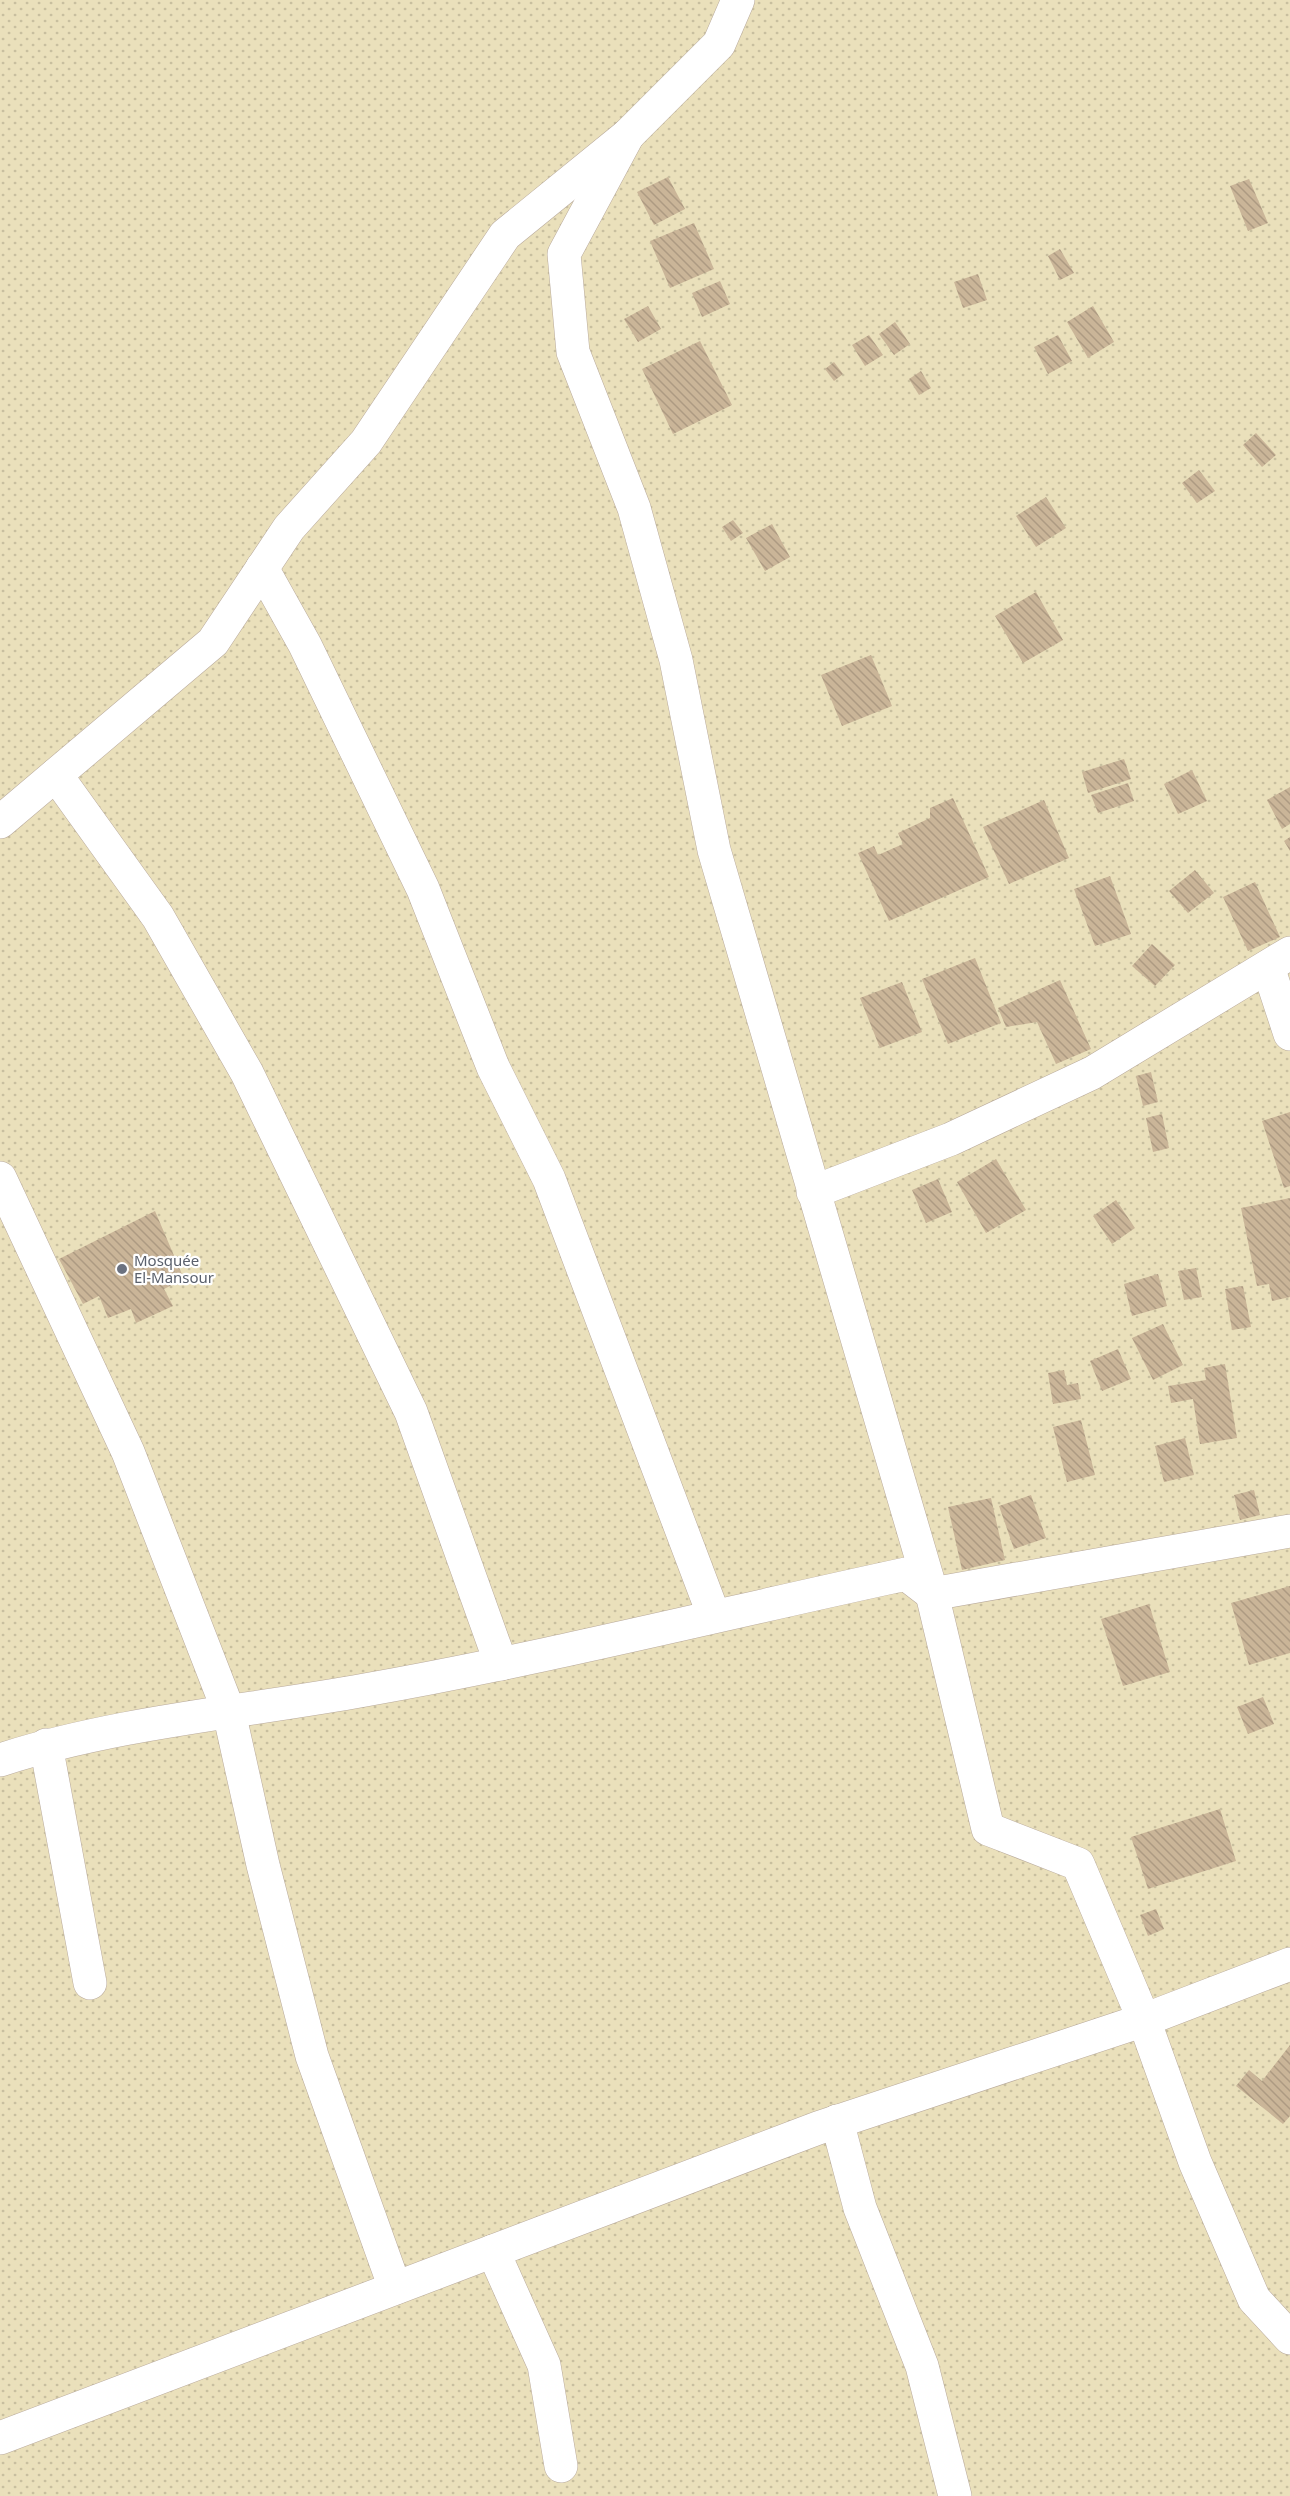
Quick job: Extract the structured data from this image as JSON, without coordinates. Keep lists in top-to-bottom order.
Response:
{
  "places": ["Mosquée El-Mansour"]
}
